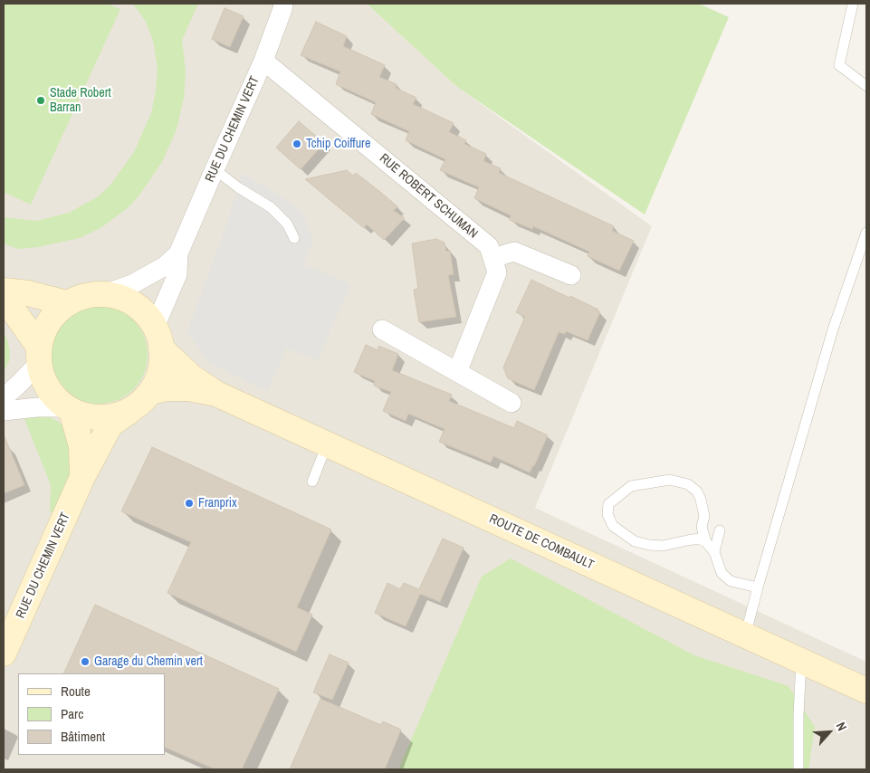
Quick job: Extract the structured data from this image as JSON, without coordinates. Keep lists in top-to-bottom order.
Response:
{
  "streets": {
    "street": ["RUE DU CHEMIN VERT", "RUE ROBERT SCHUMAN", "ROUTE DE COMBAULT"]
  },
  "crossings": [
    ["RUE DU CHEMIN VERT", "RUE ROBERT SCHUMAN"],
    ["RUE DU CHEMIN VERT", "ROUTE DE COMBAULT"]
  ],
  "places": [
    "Stade Robert Barran",
    "Tchip Coiffure",
    "Franprix",
    "Garage du Chemin vert"
  ],
  "legend": ["Route", "Parc", "Bâtiment"],
  "north": "top right"
}
